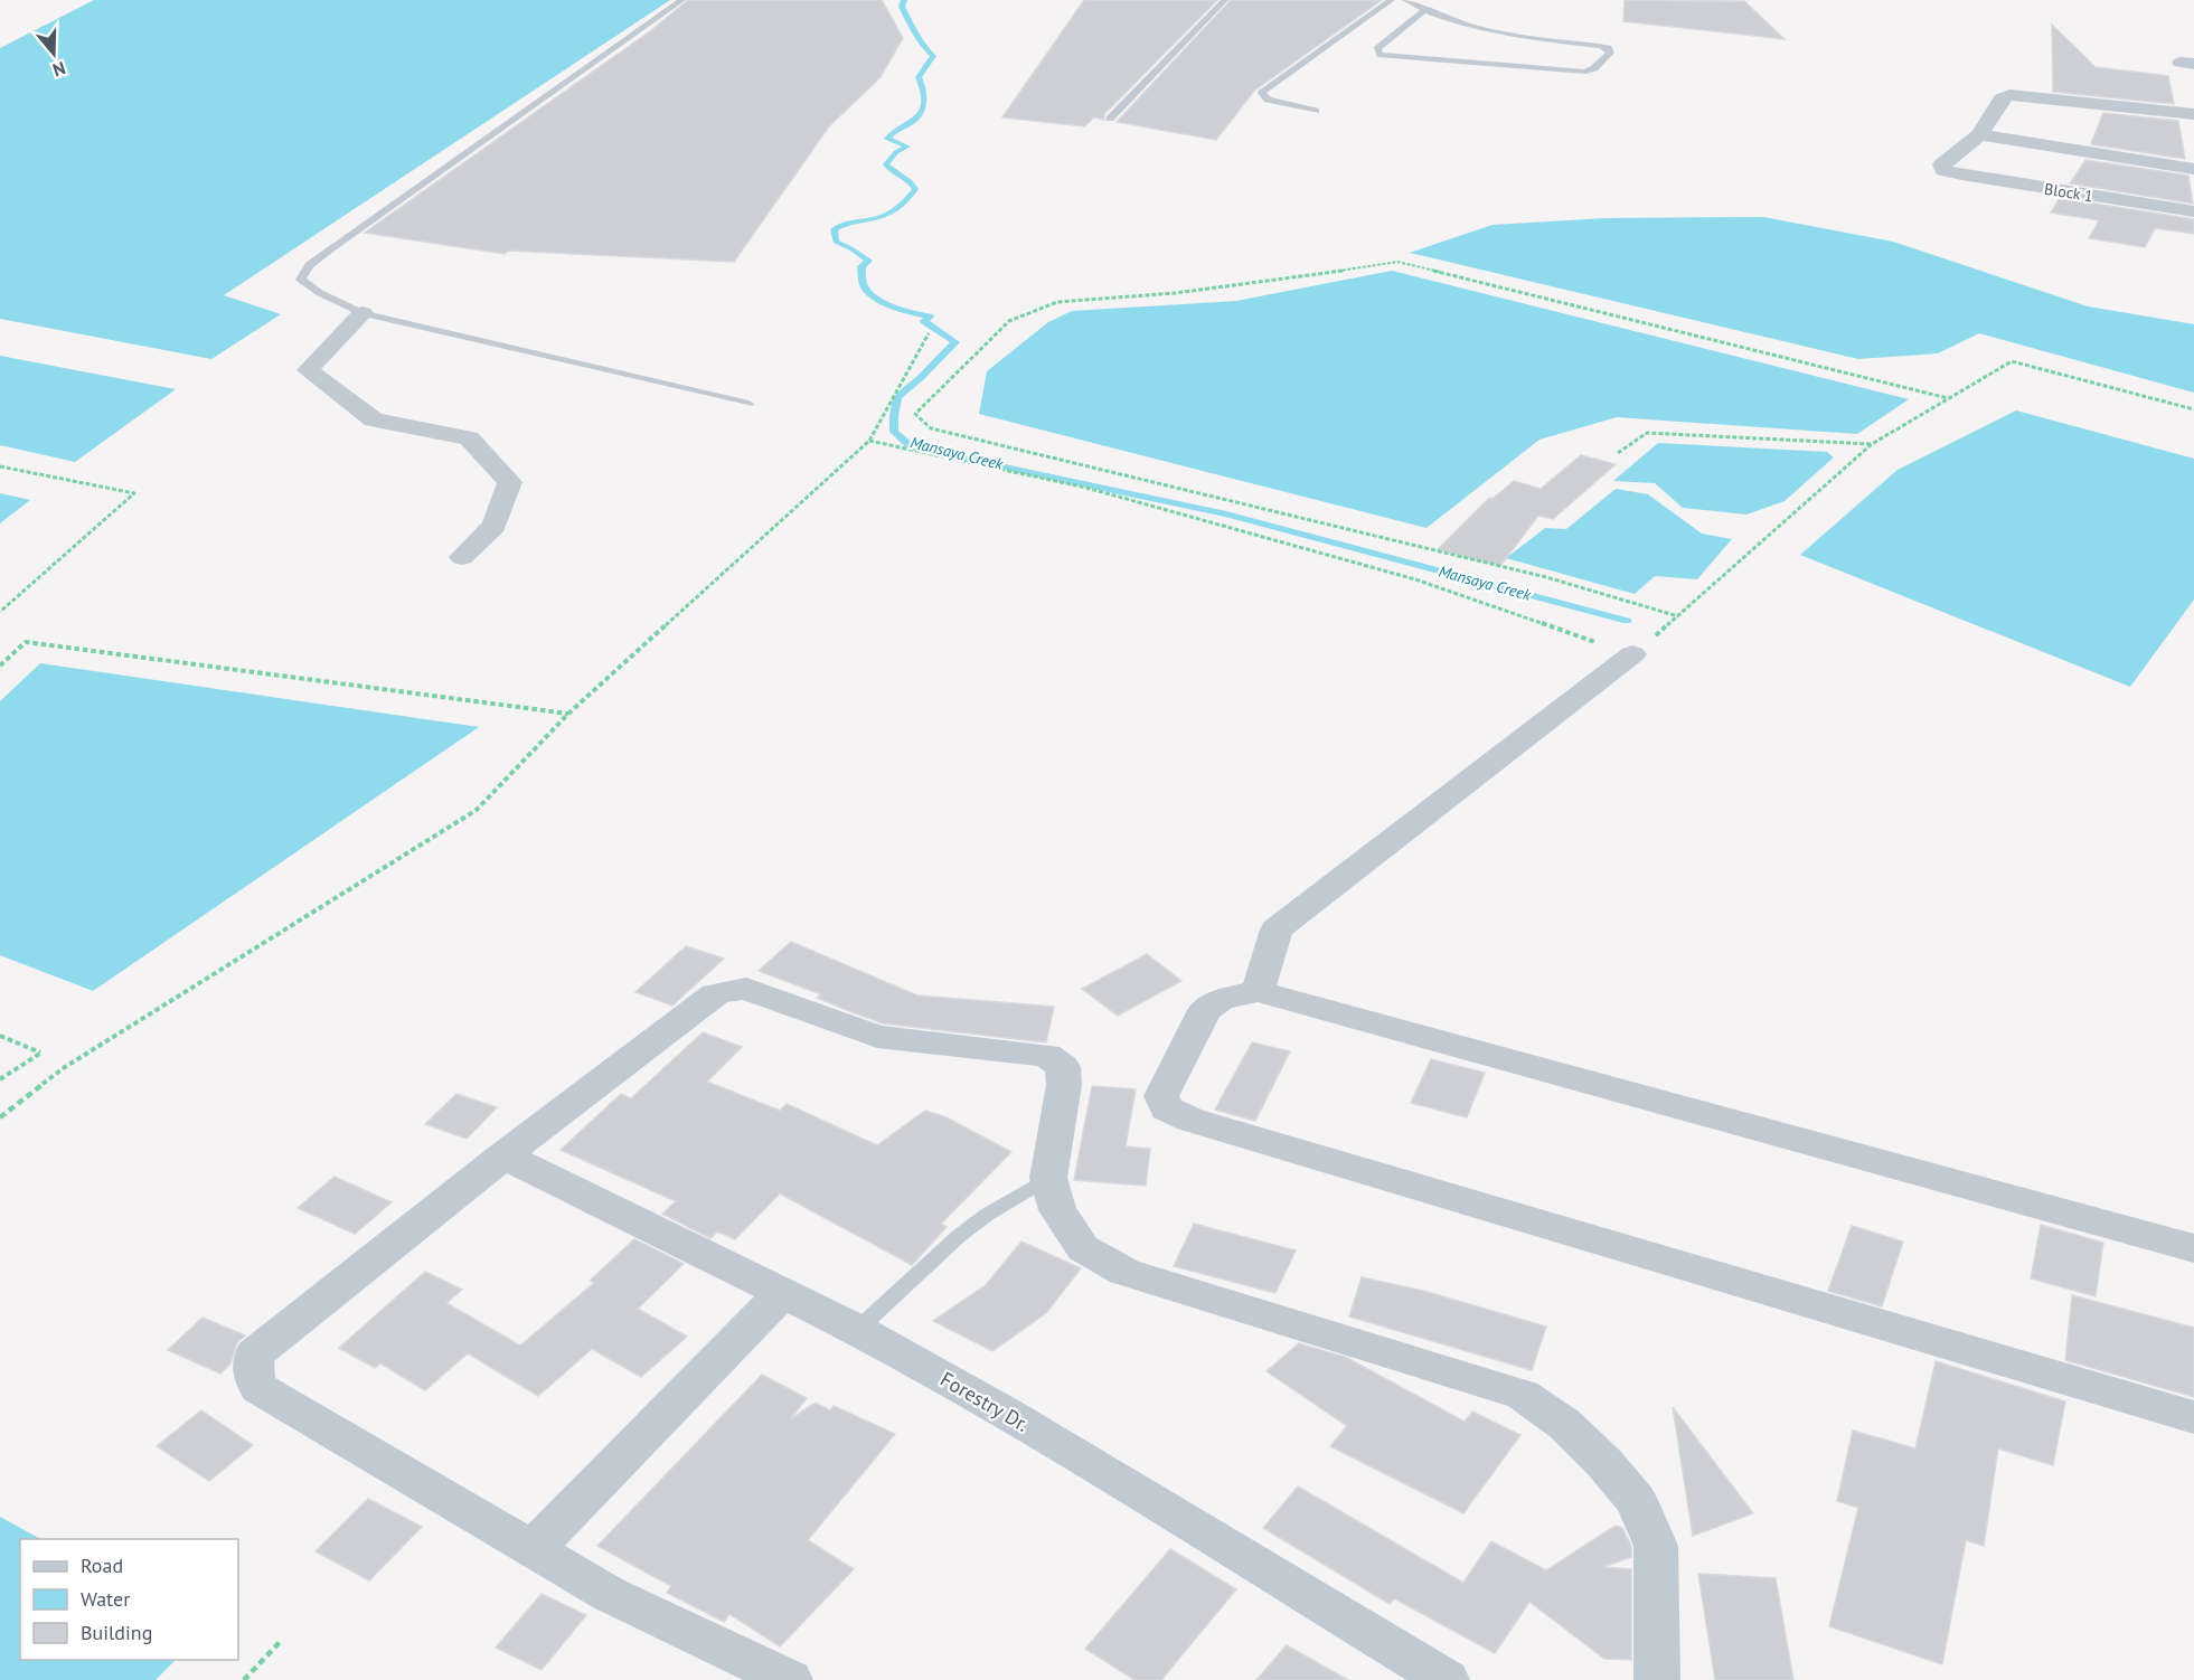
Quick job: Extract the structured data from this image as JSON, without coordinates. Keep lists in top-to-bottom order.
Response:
{
  "streets": {
    "street": ["Block 1", "Forestry Dr."]
  },
  "water": ["Mansaya Creek"],
  "legend": ["Road", "Water", "Building"],
  "north": "bottom"
}
